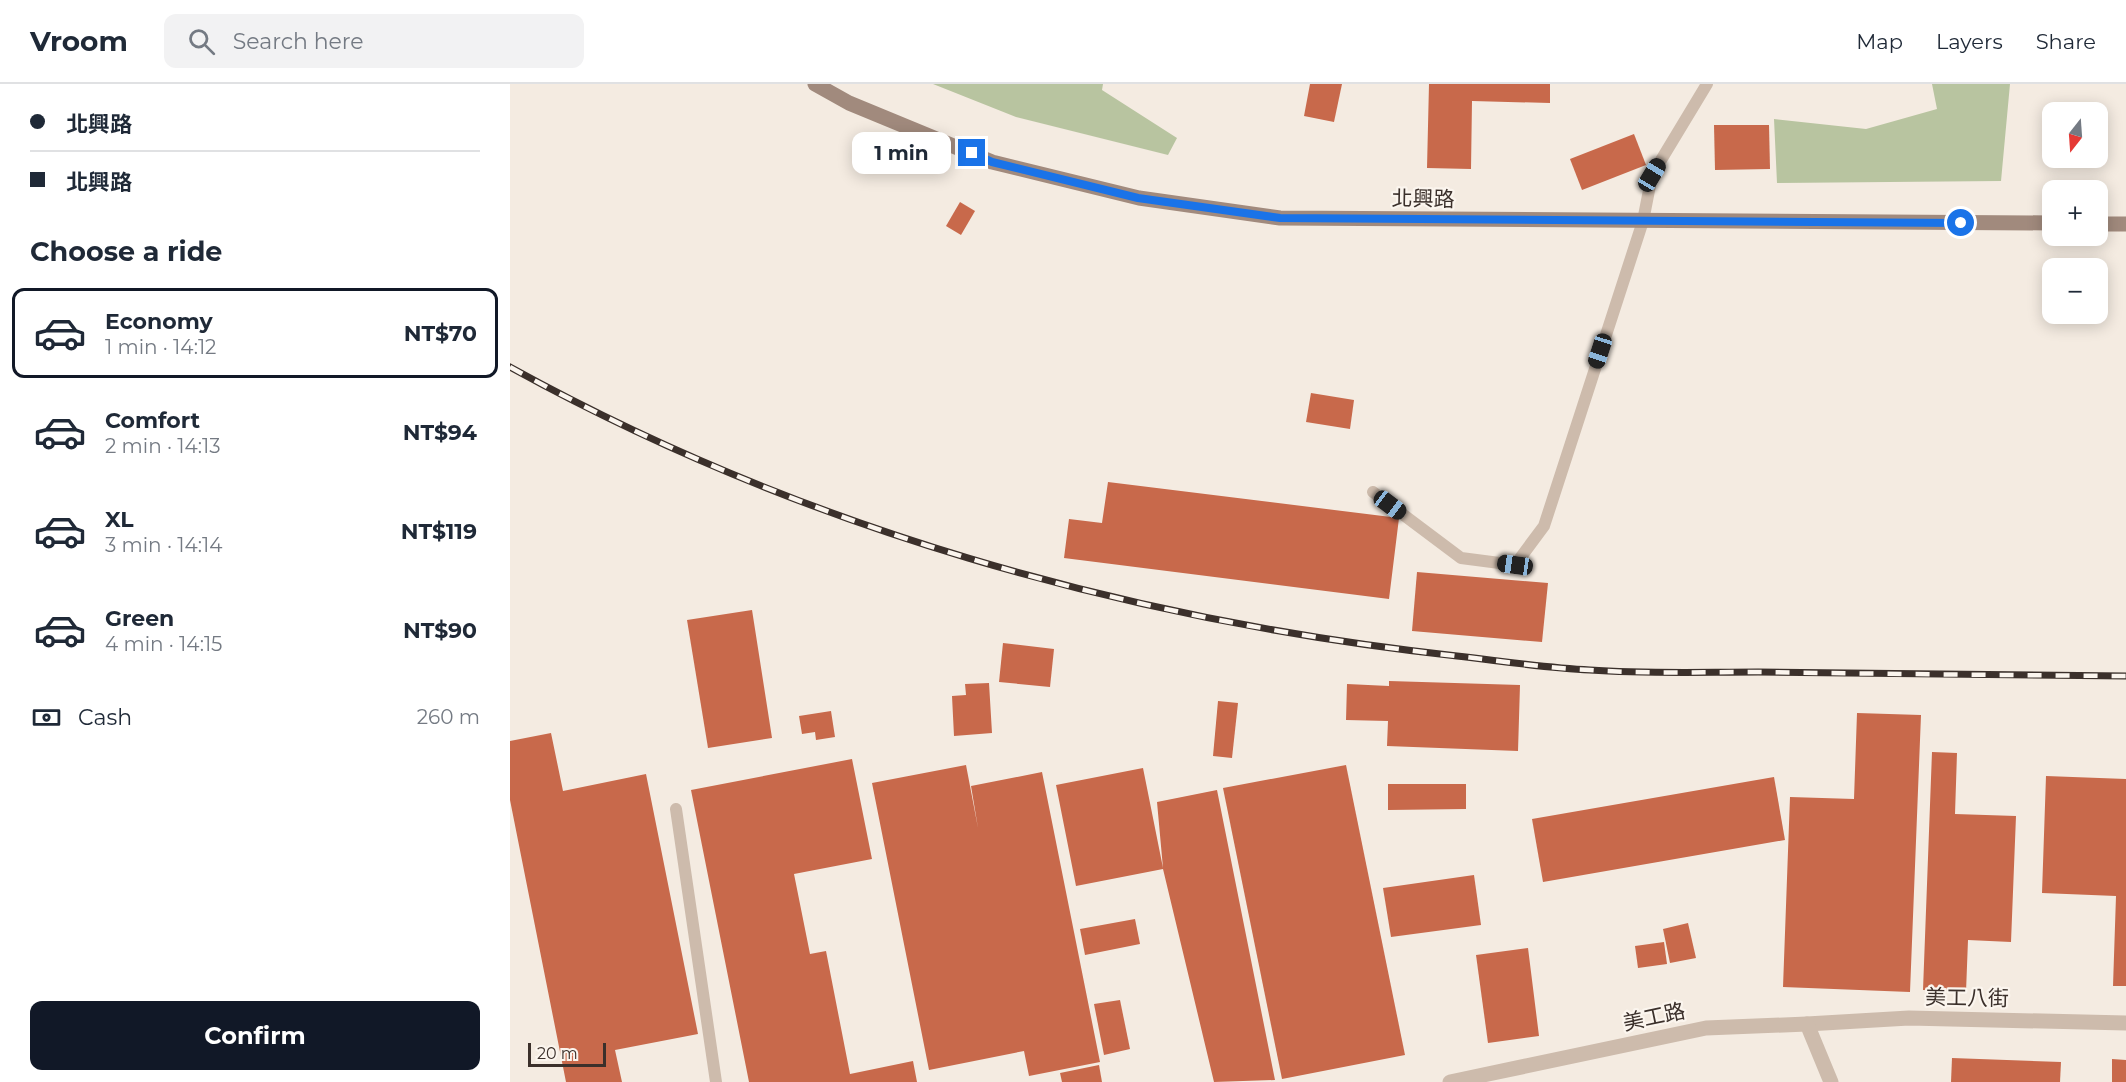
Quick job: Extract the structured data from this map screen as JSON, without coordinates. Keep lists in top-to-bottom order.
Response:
{
  "streets": {
    "street": ["北興路", "美工八街", "美工路"]
  },
  "crossings": [
    ["美工八街", "美工路"]
  ],
  "scale_bar": "20 m",
  "north": "bottom",
  "page": {
    "header": "Vroom",
    "search": "Search here",
    "nav": ["Map", "Layers", "Share"],
    "banner": ["北興路", "北興路"],
    "map_buttons": ["+", "−"],
    "bubble": "1 min",
    "heading": "Choose a ride",
    "list": [
      {
        "name": "Economy",
        "note": "1 min · 14:12",
        "value": "NT$70"
      },
      {
        "name": "Comfort",
        "note": "2 min · 14:13",
        "value": "NT$94"
      },
      {
        "name": "XL",
        "note": "3 min · 14:14",
        "value": "NT$119"
      },
      {
        "name": "Green",
        "note": "4 min · 14:15",
        "value": "NT$90"
      }
    ],
    "pay": ["Cash", "260 m"],
    "buttons": "Confirm",
    "scale": "20 m"
  }
}
